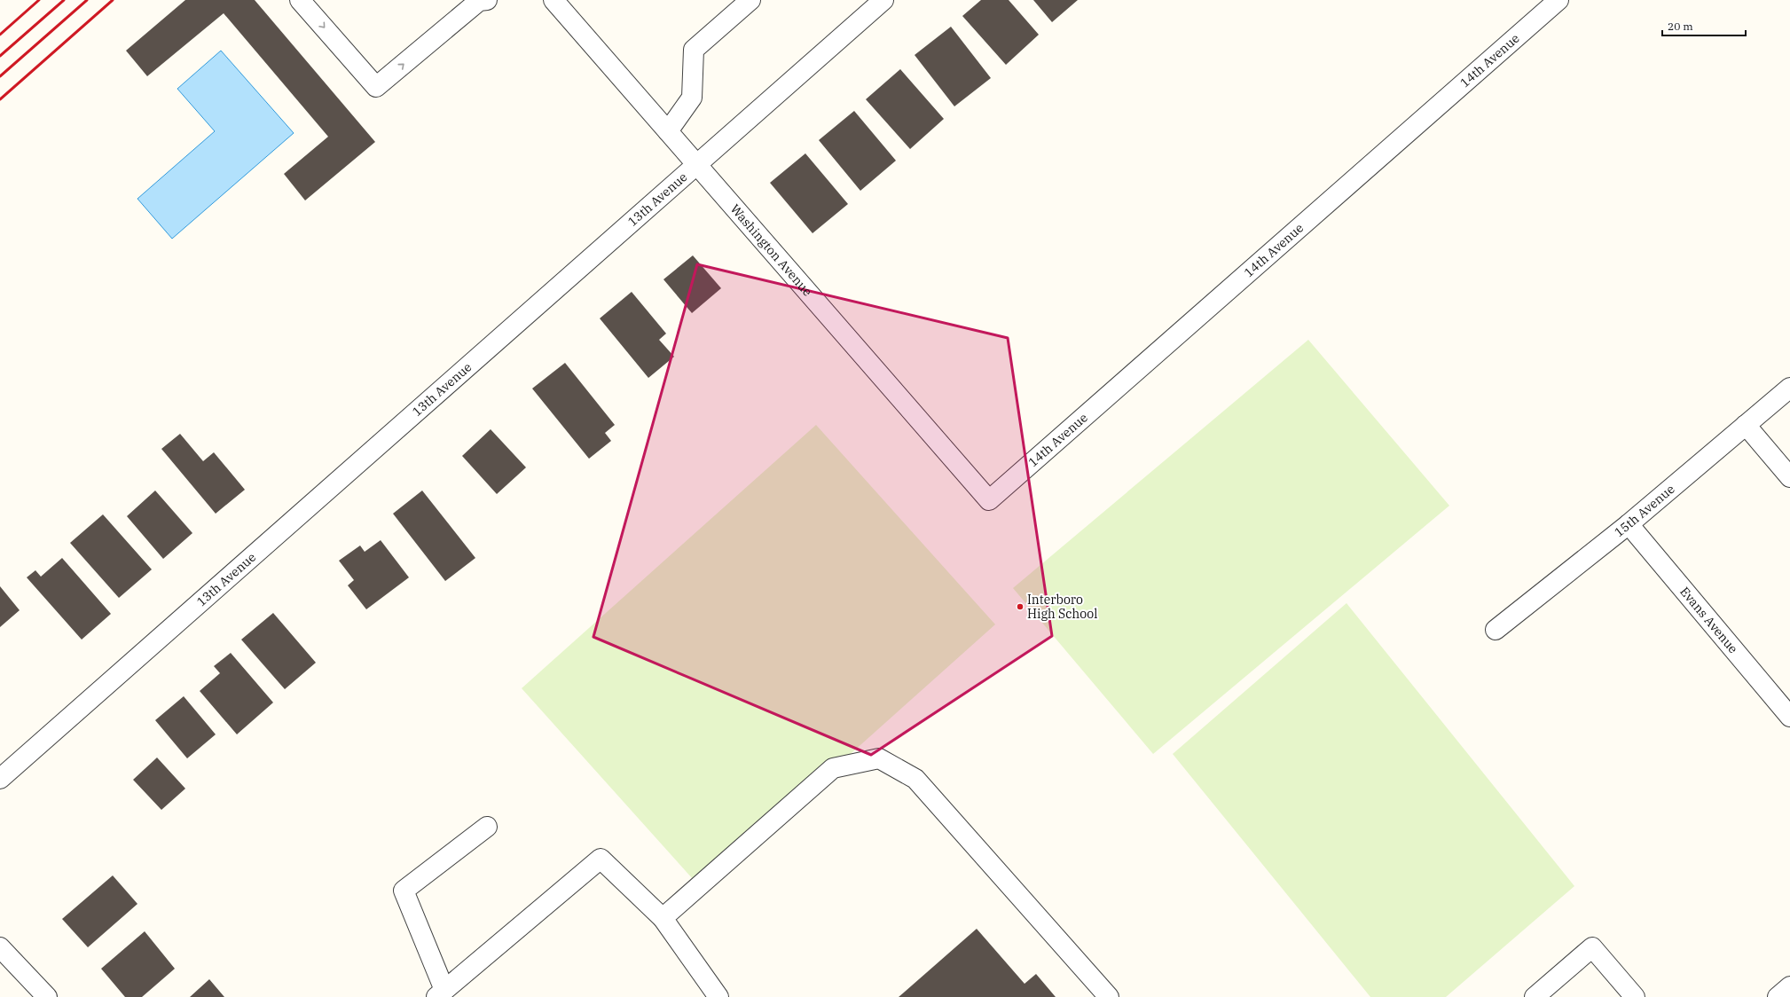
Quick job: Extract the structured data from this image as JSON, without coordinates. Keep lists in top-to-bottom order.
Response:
{
  "streets": {
    "street": [
      "14th Avenue",
      "13th Avenue",
      "Washington Avenue",
      "15th Avenue",
      "Evans Avenue"
    ]
  },
  "crossings": [
    ["14th Avenue", "Washington Avenue"],
    ["13th Avenue", "Washington Avenue"],
    ["15th Avenue", "Evans Avenue"]
  ],
  "places": ["Interboro High School"],
  "scale_bar": "20 m"
}
